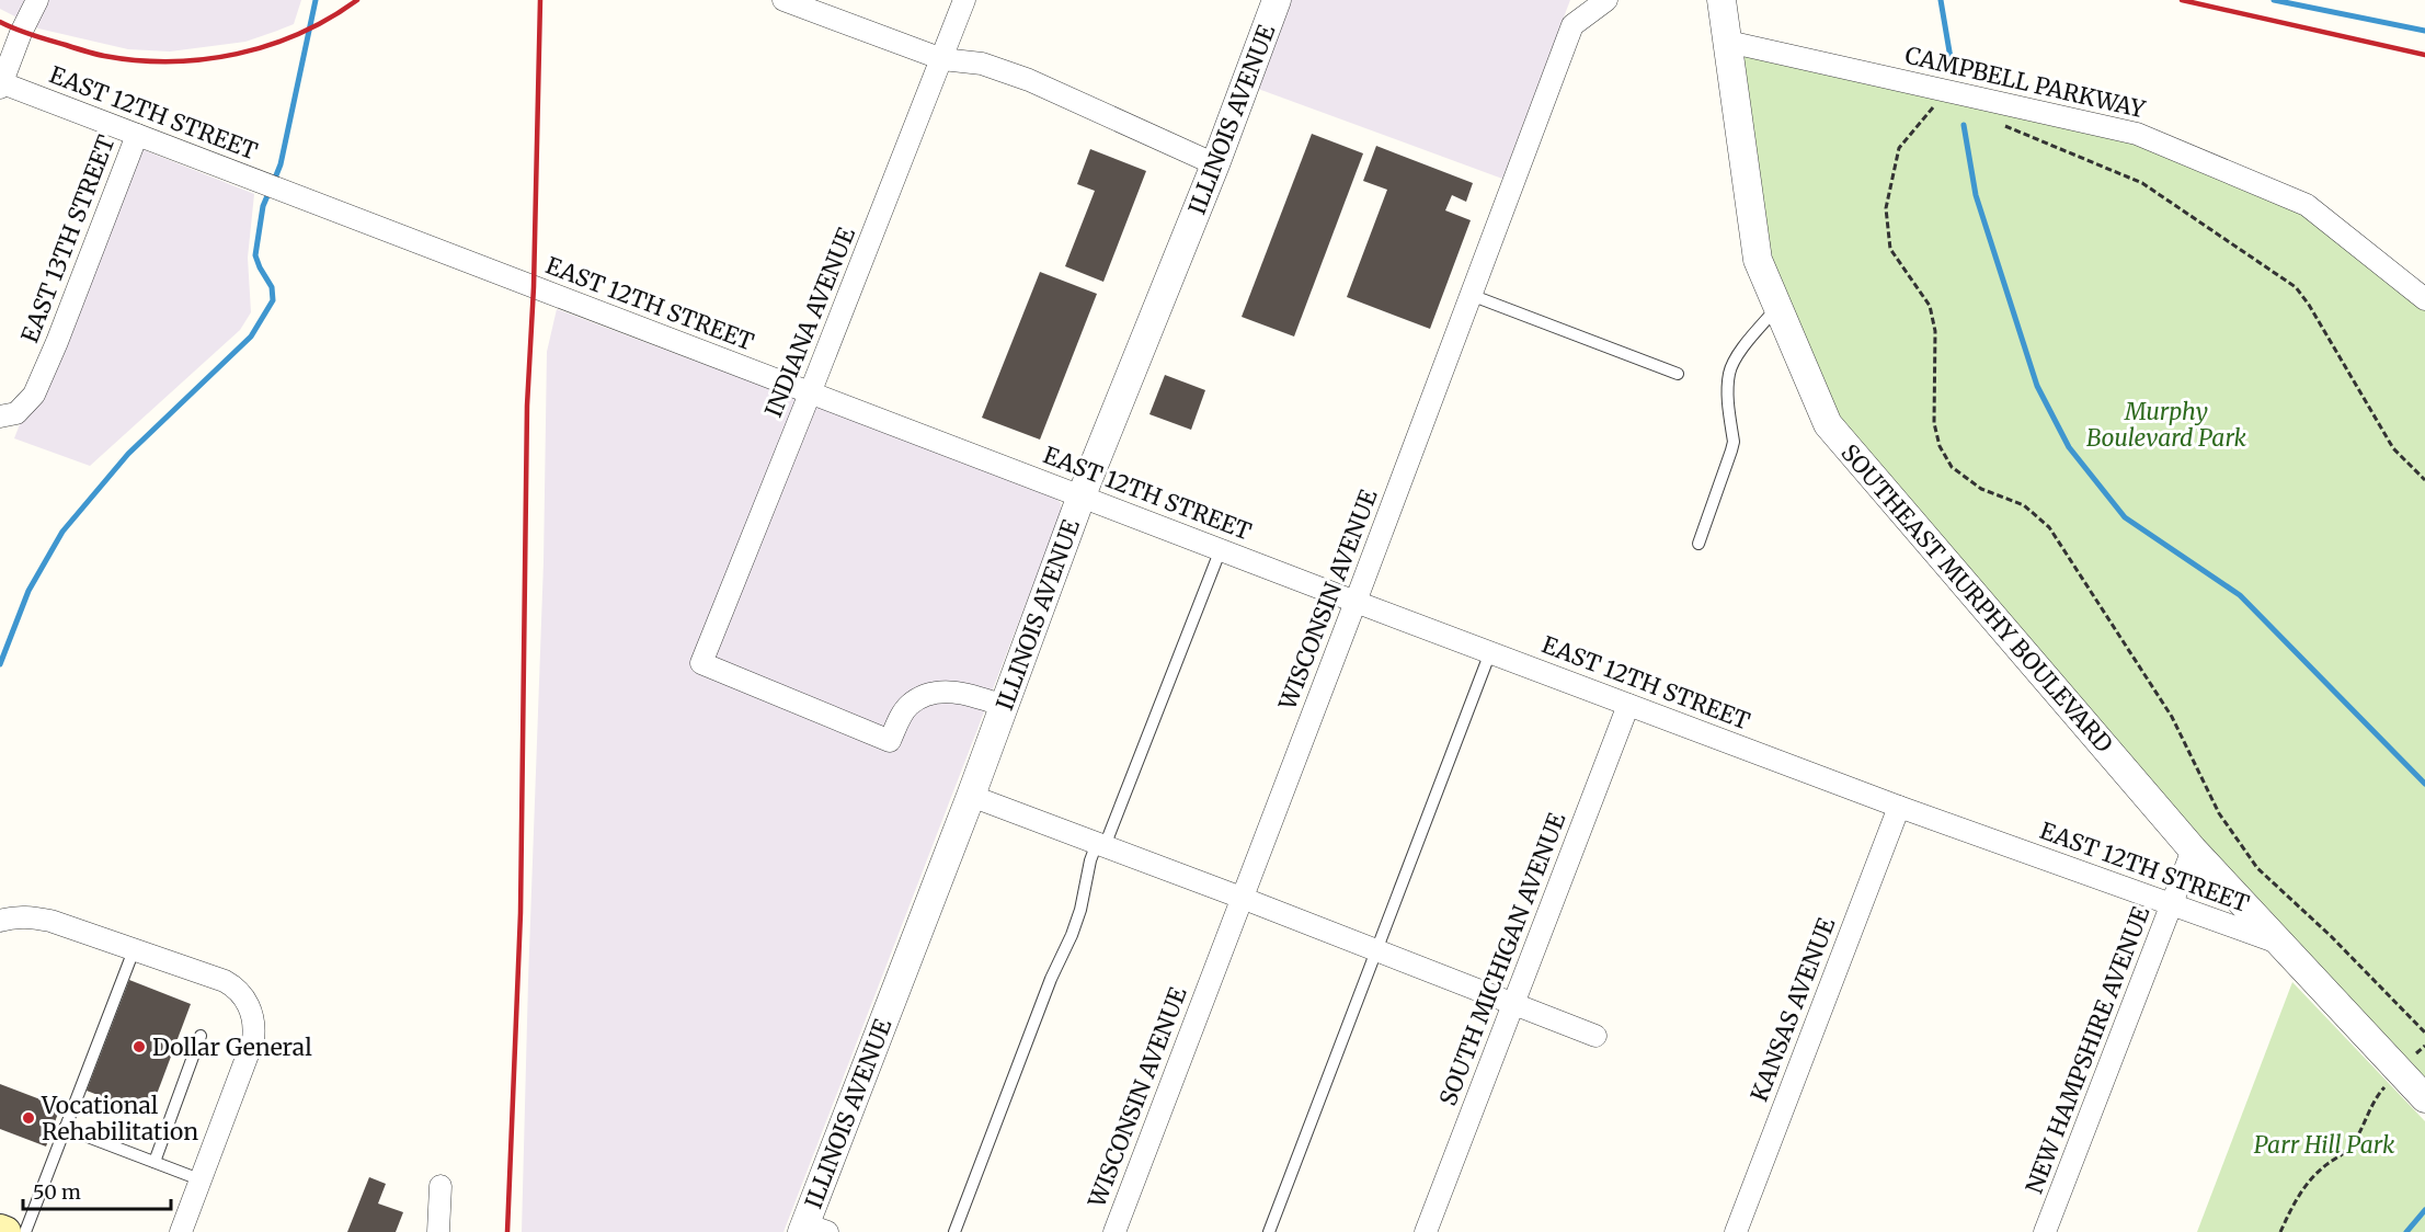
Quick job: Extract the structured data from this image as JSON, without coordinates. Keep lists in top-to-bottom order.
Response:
{
  "streets": {
    "street": [
      "CAMPBELL PARKWAY",
      "EAST 12TH STREET",
      "ILLINOIS AVENUE",
      "EAST 13TH STREET",
      "INDIANA AVENUE",
      "SOUTHEAST MURPHY BOULEVARD",
      "WISCONSIN AVENUE",
      "SOUTH MICHIGAN AVENUE",
      "KANSAS AVENUE",
      "NEW HAMPSHIRE AVENUE"
    ]
  },
  "crossings": [
    ["CAMPBELL PARKWAY", "SOUTHEAST MURPHY BOULEVARD"],
    ["EAST 12TH STREET", "ILLINOIS AVENUE"],
    ["EAST 12TH STREET", "EAST 13TH STREET"],
    ["EAST 12TH STREET", "INDIANA AVENUE"],
    ["EAST 12TH STREET", "SOUTHEAST MURPHY BOULEVARD"],
    ["EAST 12TH STREET", "WISCONSIN AVENUE"],
    ["EAST 12TH STREET", "SOUTH MICHIGAN AVENUE"],
    ["EAST 12TH STREET", "KANSAS AVENUE"],
    ["EAST 12TH STREET", "NEW HAMPSHIRE AVENUE"],
    ["ILLINOIS AVENUE", "INDIANA AVENUE"],
    ["SOUTHEAST MURPHY BOULEVARD", "NEW HAMPSHIRE AVENUE"]
  ],
  "parks": ["Murphy Boulevard Park", "Parr Hill Park"],
  "places": ["Dollar General", "Vocational Rehabilitation"],
  "scale_bar": "50 m"
}
